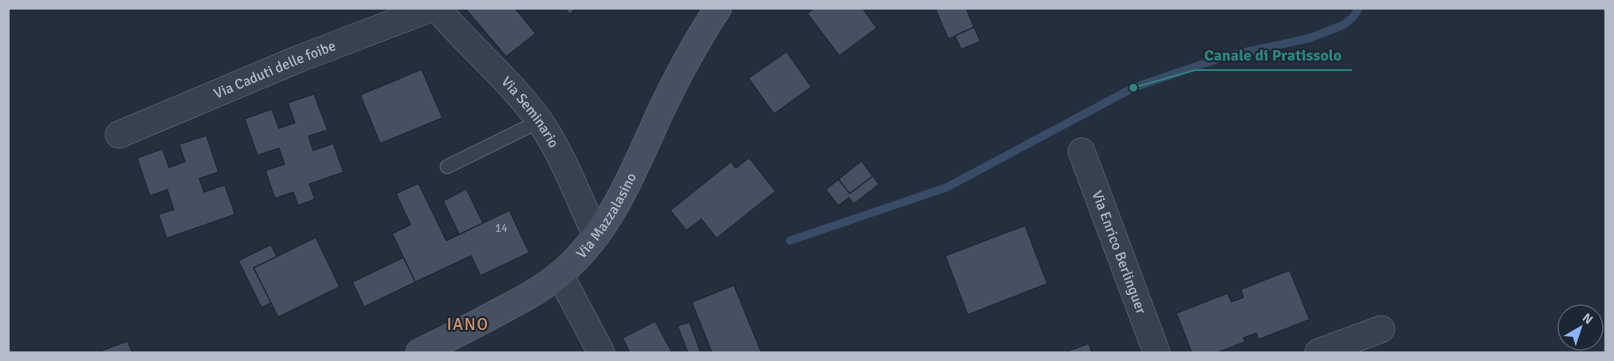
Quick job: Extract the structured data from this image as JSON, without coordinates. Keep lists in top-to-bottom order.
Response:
{
  "streets": {
    "main road": ["Via Mazzalasino"],
    "street": ["Via Caduti delle foibe", "Via Seminario", "Via Enrico Berlinguer"]
  },
  "crossings": [
    ["Via Seminario", "Via Mazzalasino"]
  ],
  "districts": ["IANO"],
  "places": ["Canale di Pratissolo"],
  "house_numbers": ["14"],
  "north": "top right"
}
